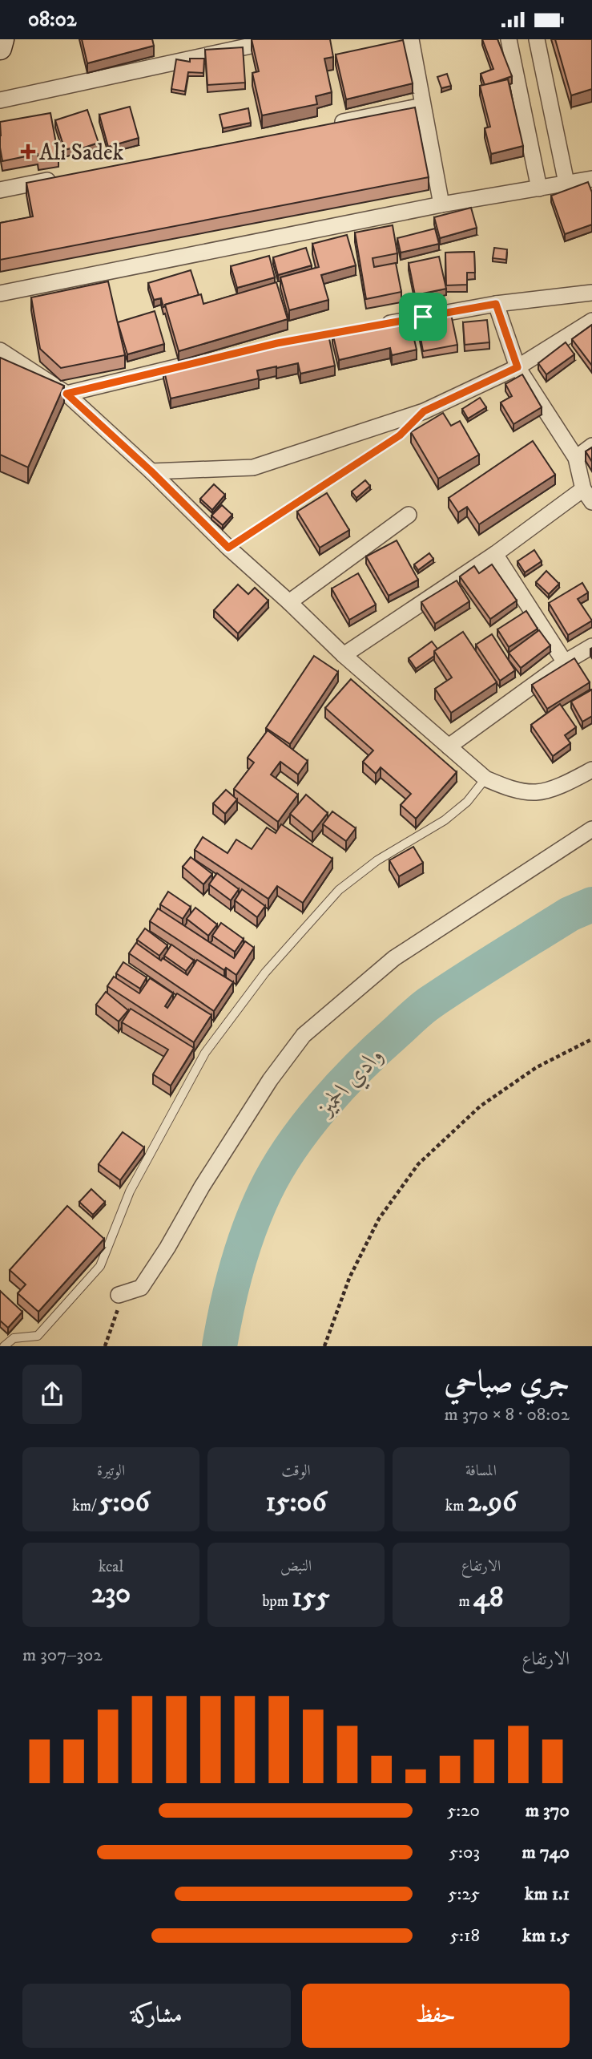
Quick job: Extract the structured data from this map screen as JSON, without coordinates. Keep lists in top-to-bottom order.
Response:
{
  "water": ["وادي الحميز"],
  "places": {
    "health": ["Ali Sadek"]
  },
  "page": {
    "status": "08:02",
    "heading": ["جري صباحي", "08:02 · 8 × 370 m"],
    "stats": [
      ["المسافة", "2.96 km"],
      ["الوقت", "15:06"],
      ["الوتيرة", "5:06 /km"],
      ["الارتفاع", "48 m"],
      ["النبض", "155 bpm"],
      ["kcal", "230"]
    ],
    "chart": ["الارتفاع", "302–307 m"],
    "list": [
      {
        "name": "370 m",
        "note": "5:20"
      },
      {
        "name": "740 m",
        "note": "5:03"
      },
      {
        "name": "1.1 km",
        "note": "5:25"
      },
      {
        "name": "1.5 km",
        "note": "5:18"
      }
    ],
    "buttons": ["حفظ", "مشاركة"]
  }
}
